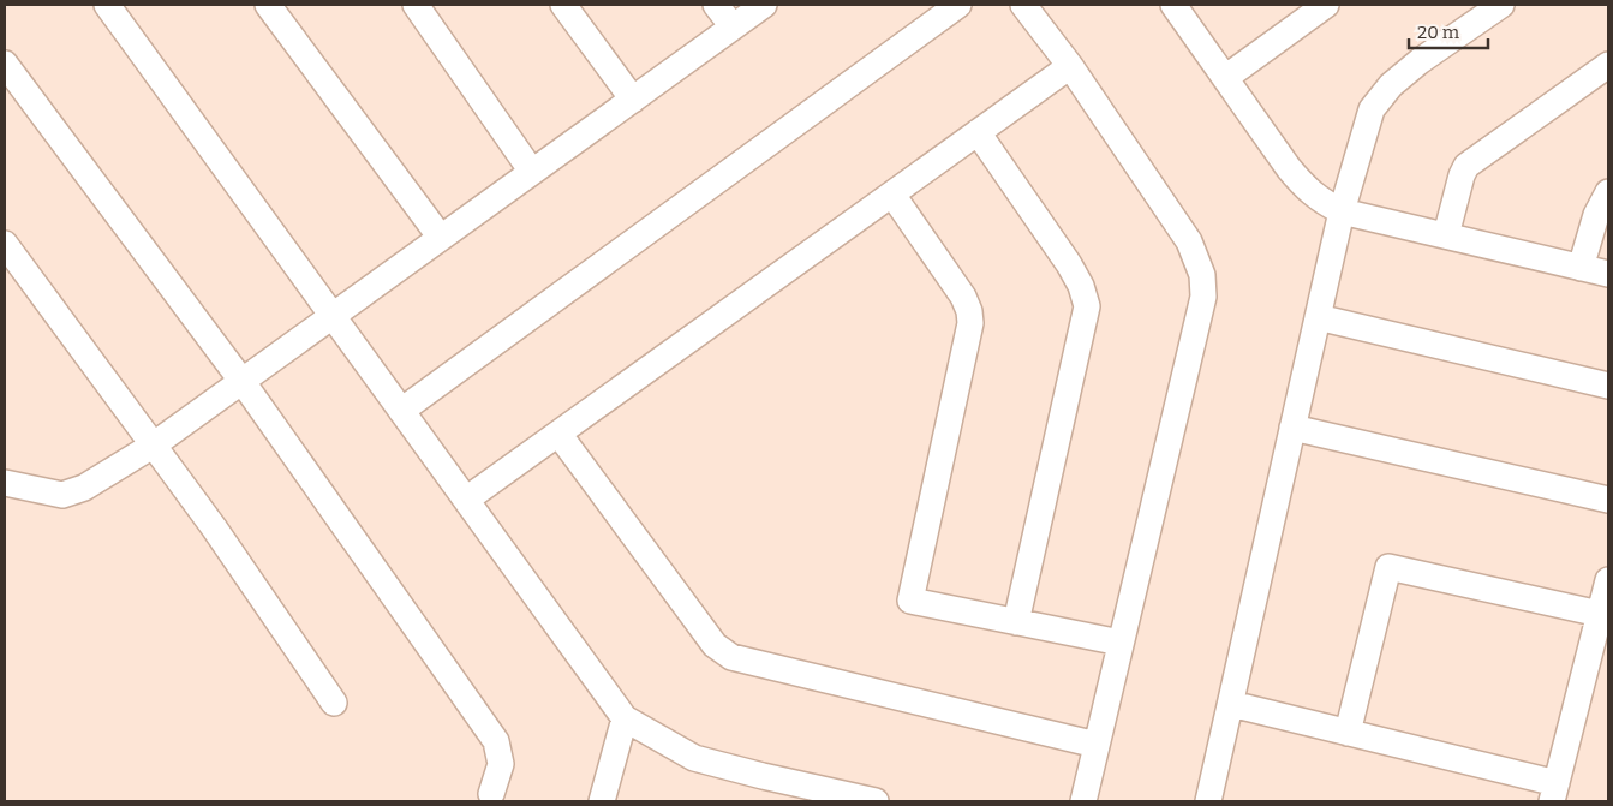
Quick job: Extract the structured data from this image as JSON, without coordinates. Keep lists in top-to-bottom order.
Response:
{
  "scale_bar": "20 m"
}
